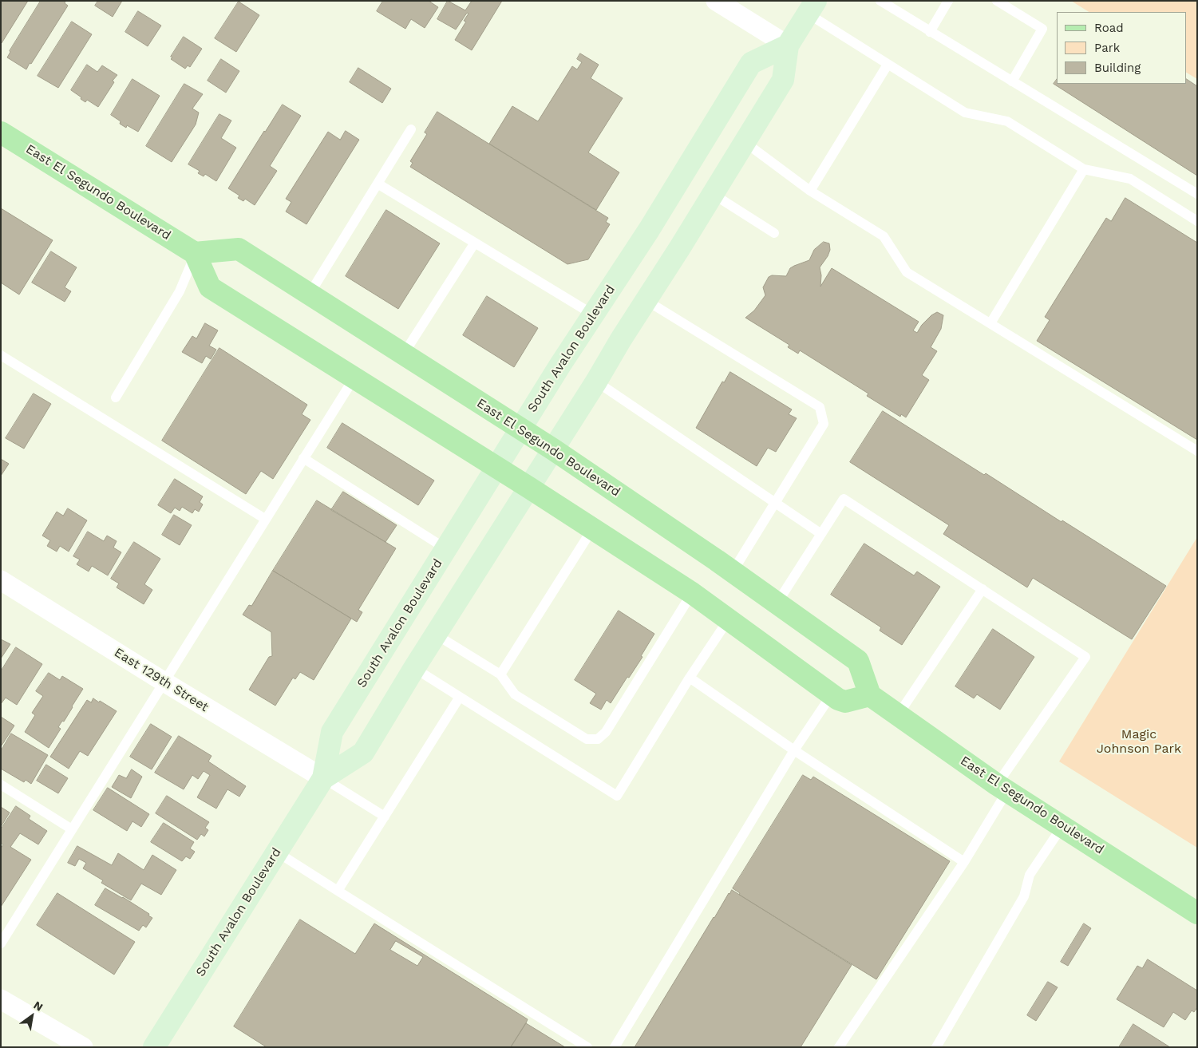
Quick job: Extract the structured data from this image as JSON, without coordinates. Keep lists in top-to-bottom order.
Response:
{
  "streets": {
    "main road": ["East El Segundo Boulevard", "South Avalon Boulevard"],
    "street": ["East 129th Street"]
  },
  "crossings": [
    ["East El Segundo Boulevard", "South Avalon Boulevard"],
    ["South Avalon Boulevard", "East 129th Street"]
  ],
  "parks": ["Magic Johnson Park"],
  "legend": ["Road", "Park", "Building"],
  "north": "top right"
}
